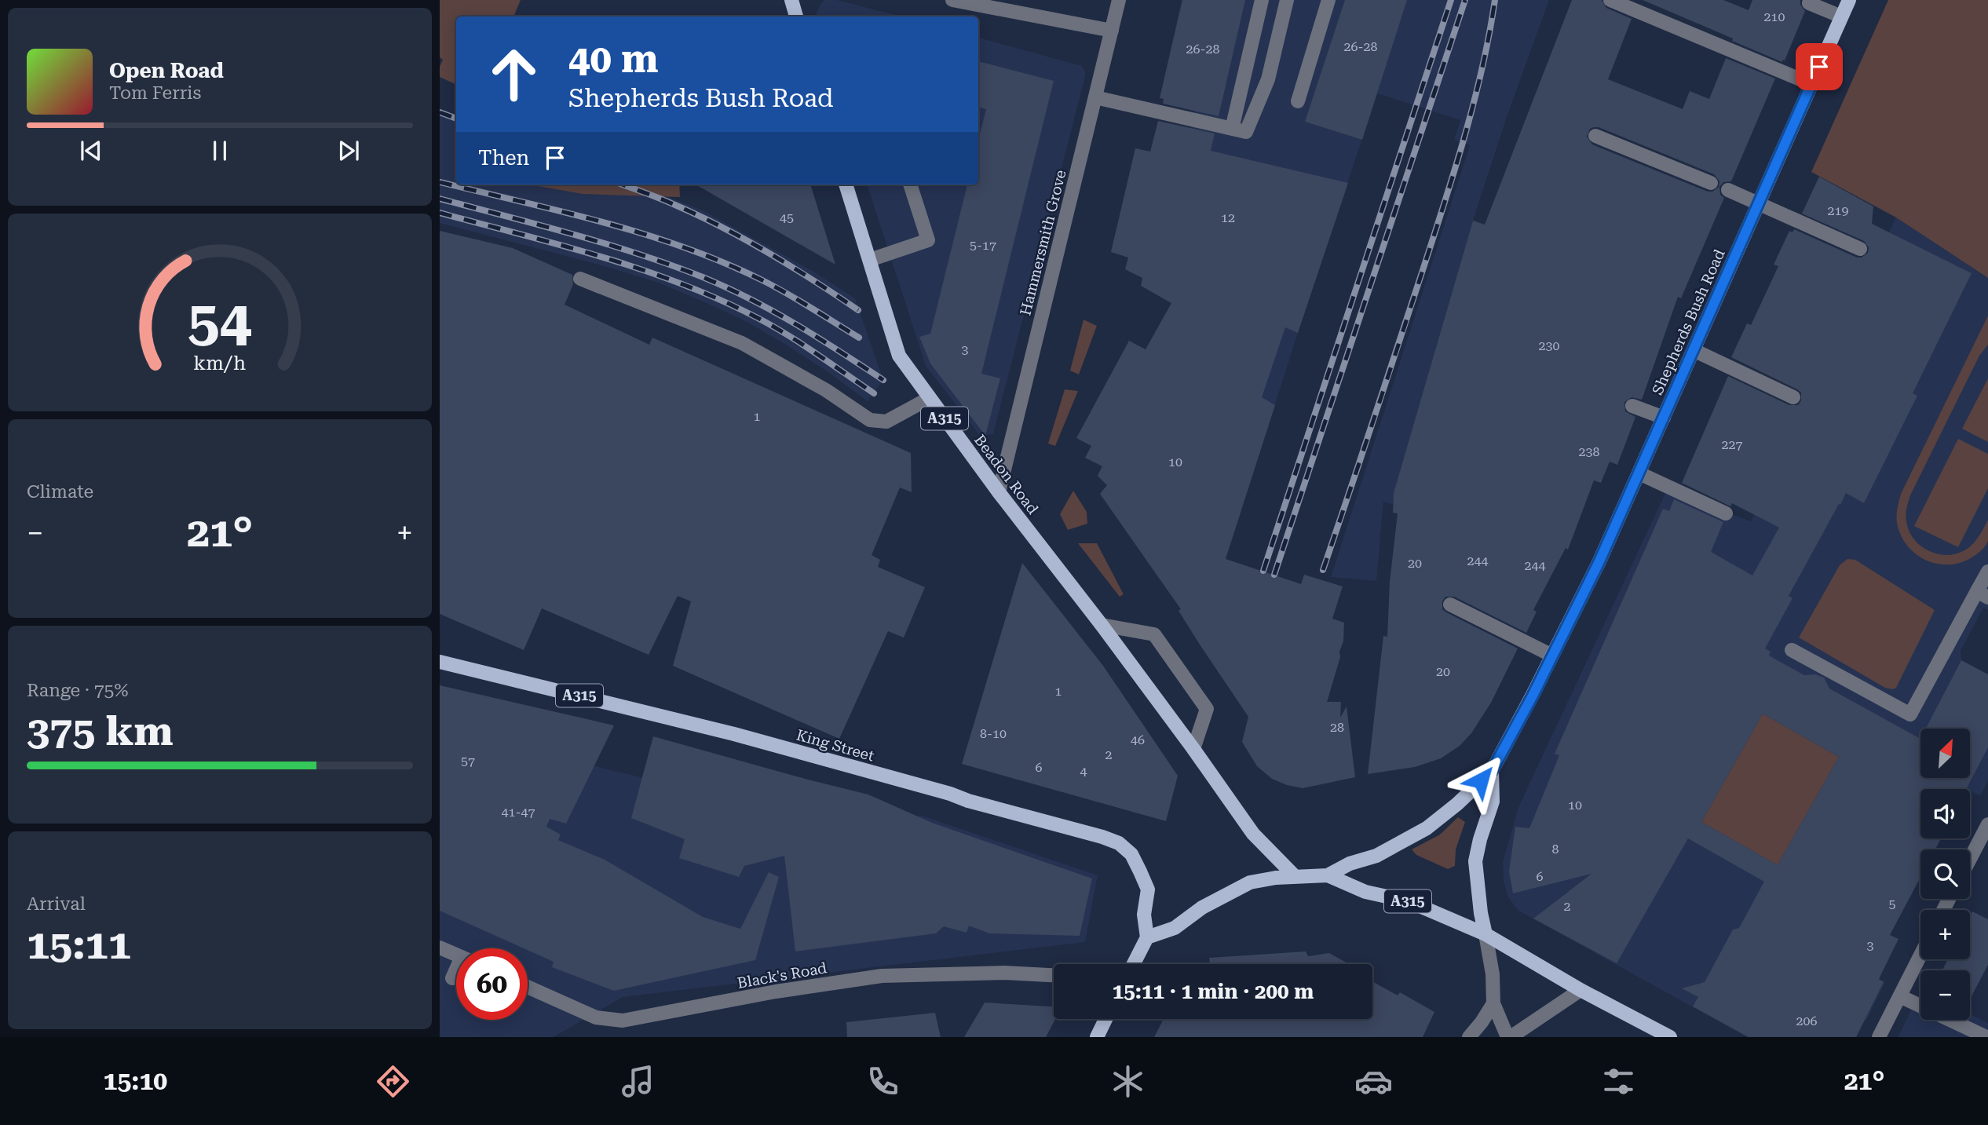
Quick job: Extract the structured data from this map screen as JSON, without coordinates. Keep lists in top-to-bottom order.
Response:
{
  "streets": {
    "main road": [
      "Shepherds Bush Road",
      "A315",
      "Beadon Road",
      "King Street"
    ],
    "street": ["Hammersmith Grove", "Black's Road"]
  },
  "crossings": [
    ["Hammersmith Grove", "Beadon Road"],
    ["A315", "Beadon Road"],
    ["A315", "King Street"]
  ],
  "house_numbers": [
    "210",
    "26-28",
    "26-28",
    "219",
    "45",
    "12",
    "5-17",
    "230",
    "3",
    "1",
    "227",
    "238",
    "10",
    "244",
    "20",
    "244",
    "20",
    "1",
    "28",
    "8-10",
    "46",
    "2",
    "57",
    "6",
    "4",
    "10",
    "41-47",
    "8",
    "6",
    "5",
    "2",
    "3",
    "206"
  ],
  "north": "top right",
  "page": {
    "turn": ["40 m", "Shepherds Bush Road"],
    "song": ["Open Road", "Tom Ferris"],
    "then": "Then",
    "tile": [
      "Climate",
      ["Range · 75%", "375 km"],
      ["Arrival", "15:11"]
    ],
    "heat": ["−", "21°", "+"],
    "map_buttons": ["+", "−"],
    "limit": "60",
    "trip": "15:11 · 1 min · 200 m",
    "tabs": ["15:10", "21°"],
    "gauge": ["54", "km/h"]
  }
}
